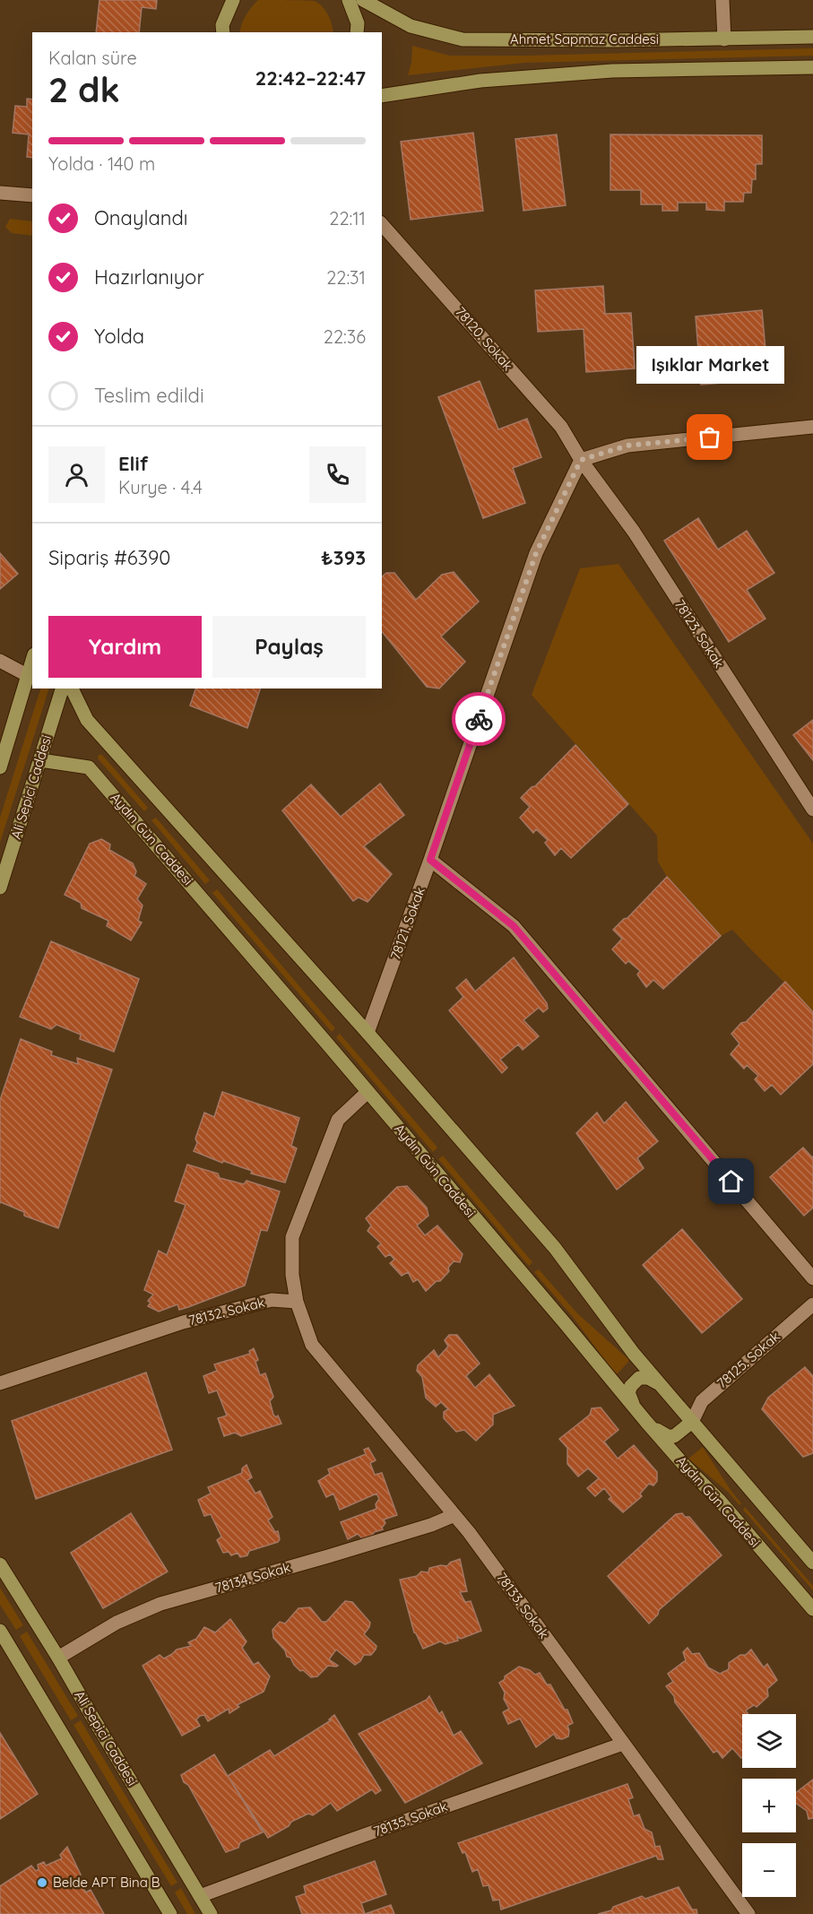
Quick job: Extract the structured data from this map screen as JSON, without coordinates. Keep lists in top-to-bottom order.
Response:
{
  "streets": {
    "main road": ["Ahmet Sapmaz Caddesi", "Ali Sepici Caddesi", "Aydın Gün Caddesi"],
    "street": [
      "78120. Sokak",
      "78123. Sokak",
      "78121. Sokak",
      "78132. Sokak",
      "78125. Sokak",
      "78134. Sokak",
      "78133. Sokak",
      "78135. Sokak"
    ]
  },
  "crossings": [
    ["78120. Sokak", "78123. Sokak"],
    ["78120. Sokak", "78121. Sokak"],
    ["78123. Sokak", "78121. Sokak"],
    ["Ali Sepici Caddesi", "Aydın Gün Caddesi"],
    ["Ali Sepici Caddesi", "78134. Sokak"],
    ["Ali Sepici Caddesi", "78135. Sokak"],
    ["78132. Sokak", "78133. Sokak"],
    ["78134. Sokak", "78133. Sokak"],
    ["78133. Sokak", "78135. Sokak"]
  ],
  "places": ["Işıklar Market", "Belde APT Bina B"],
  "page": {
    "heading": ["2 dk", "Kalan süre", "22:42–22:47"],
    "panel": [
      "Elif",
      "Kurye · 4.4",
      "Sipariş #6390",
      "₺393"
    ],
    "bar": "Yolda · 140 m",
    "list": [
      ["Onaylandı", "22:11"],
      ["Hazırlanıyor", "22:31"],
      ["Yolda", "22:36"],
      "Teslim edildi"
    ],
    "bubble": "Işıklar Market",
    "buttons": ["Yardım", "Paylaş"],
    "map_buttons": ["+", "−"]
  }
}
